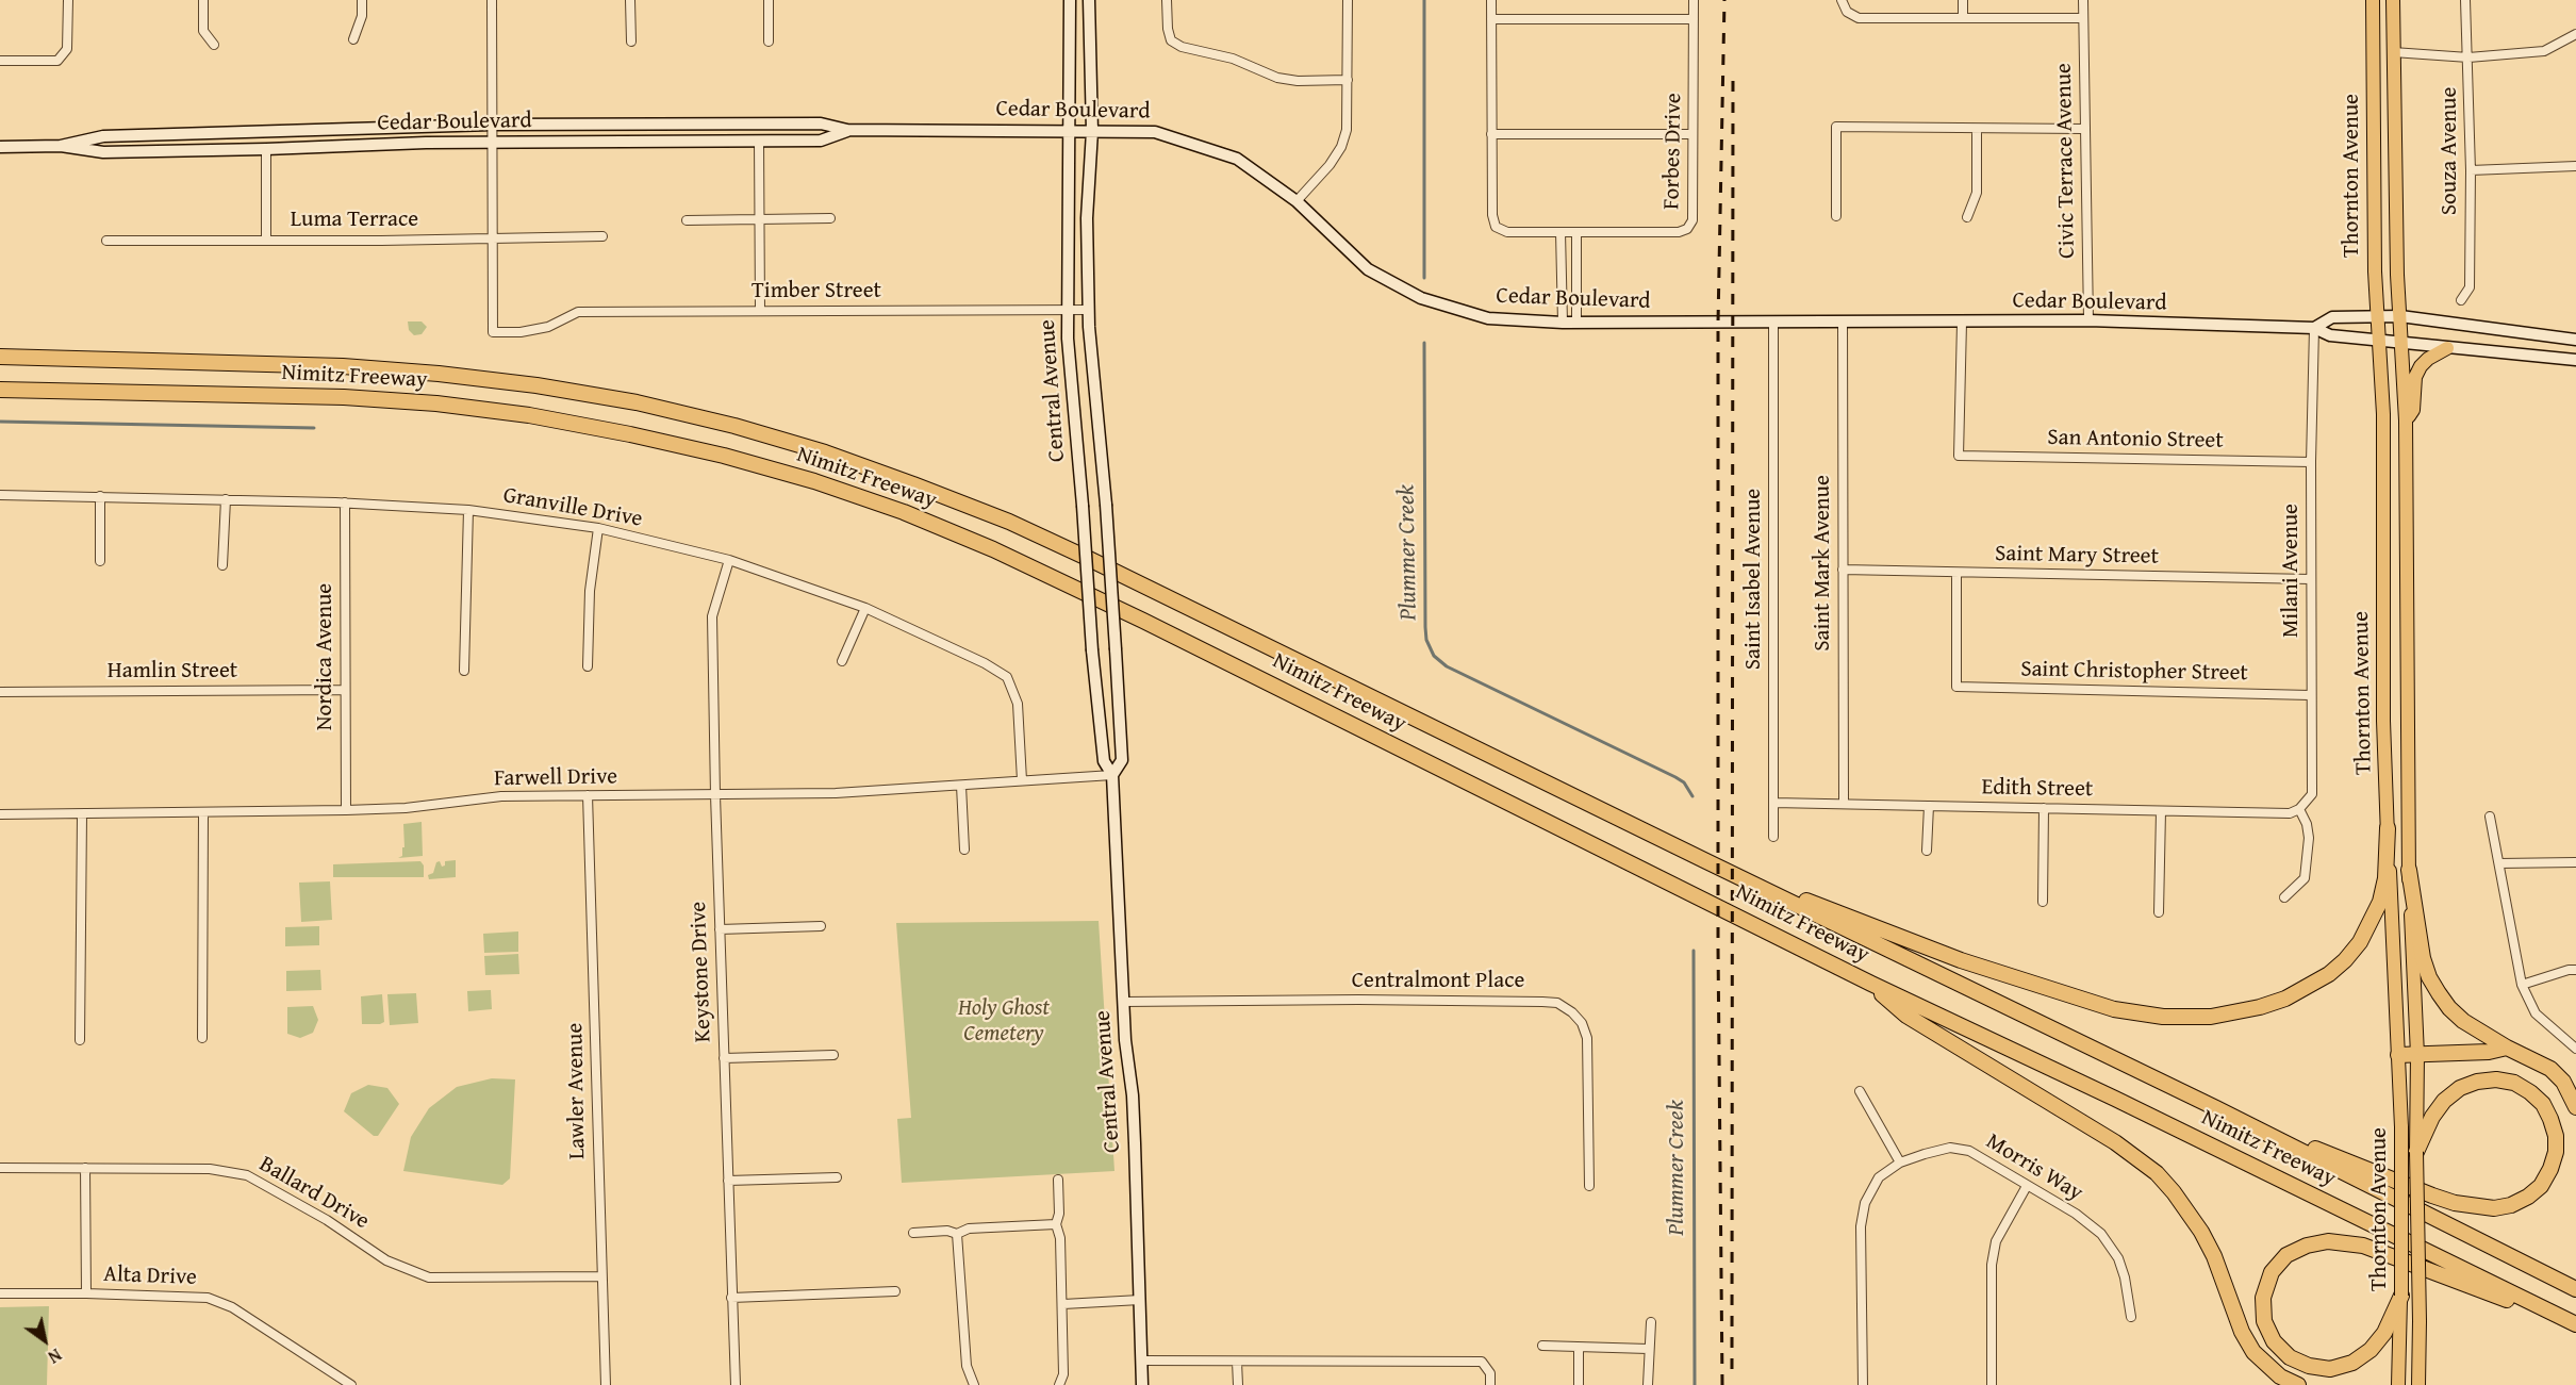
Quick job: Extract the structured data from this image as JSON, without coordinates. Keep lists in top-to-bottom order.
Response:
{
  "streets": {
    "highway": ["Nimitz Freeway"],
    "main road": ["Cedar Boulevard", "Thornton Avenue", "Central Avenue"],
    "street": [
      "Forbes Drive",
      "Souza Avenue",
      "Civic Terrace Avenue",
      "Luma Terrace",
      "Timber Street",
      "San Antonio Street",
      "Granville Drive",
      "Saint Mary Street",
      "Saint Mark Avenue",
      "Milani Avenue",
      "Saint Isabel Avenue",
      "Nordica Avenue",
      "Hamlin Street",
      "Saint Christopher Street",
      "Farwell Drive",
      "Edith Street",
      "Keystone Drive",
      "Centralmont Place",
      "Lawler Avenue",
      "Morris Way",
      "Ballard Drive",
      "Alta Drive"
    ]
  },
  "crossings": [
    ["Cedar Boulevard", "Civic Terrace Avenue"],
    ["Cedar Boulevard", "Thornton Avenue"],
    ["Cedar Boulevard", "Central Avenue"],
    ["Cedar Boulevard", "San Antonio Street"],
    ["Cedar Boulevard", "Saint Mark Avenue"],
    ["Cedar Boulevard", "Milani Avenue"],
    ["Cedar Boulevard", "Saint Isabel Avenue"],
    ["Luma Terrace", "Timber Street"],
    ["Timber Street", "Central Avenue"],
    ["Central Avenue", "Farwell Drive"],
    ["Central Avenue", "Centralmont Place"],
    ["San Antonio Street", "Milani Avenue"],
    ["Granville Drive", "Nordica Avenue"],
    ["Granville Drive", "Farwell Drive"],
    ["Granville Drive", "Keystone Drive"],
    ["Saint Mary Street", "Saint Mark Avenue"],
    ["Saint Mary Street", "Milani Avenue"],
    ["Saint Mary Street", "Saint Christopher Street"],
    ["Saint Mark Avenue", "Edith Street"],
    ["Milani Avenue", "Saint Christopher Street"],
    ["Milani Avenue", "Edith Street"],
    ["Saint Isabel Avenue", "Edith Street"],
    ["Nordica Avenue", "Hamlin Street"],
    ["Nordica Avenue", "Farwell Drive"],
    ["Farwell Drive", "Keystone Drive"],
    ["Farwell Drive", "Lawler Avenue"],
    ["Lawler Avenue", "Ballard Drive"]
  ],
  "water": ["Plummer Creek"],
  "parks": ["Holy Ghost Cemetery"],
  "north": "bottom right"
}
